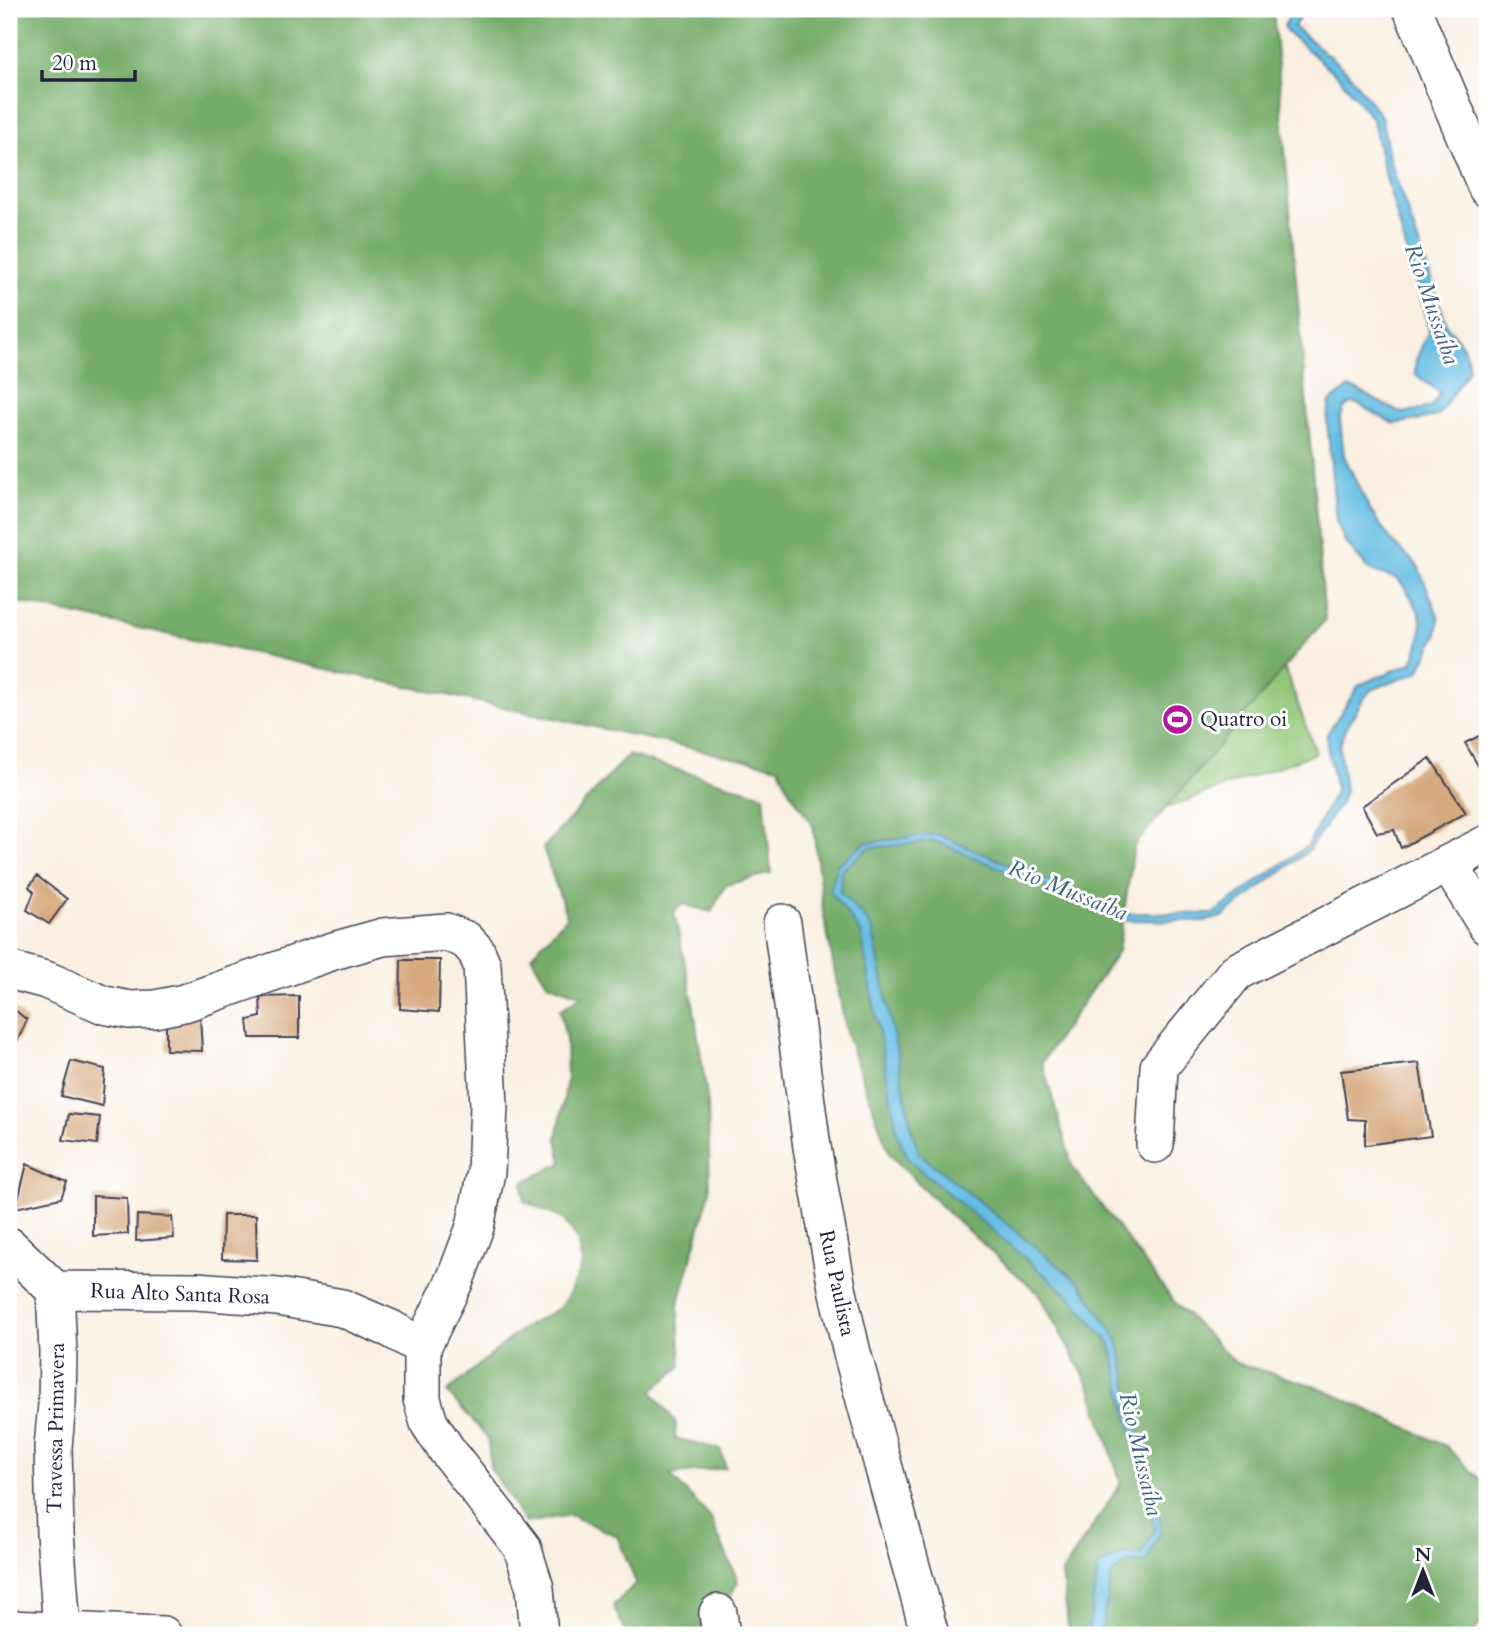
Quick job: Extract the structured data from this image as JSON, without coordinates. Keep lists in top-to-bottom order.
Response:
{
  "streets": {
    "street": ["Rua Paulista", "Rua Alto Santa Rosa", "Travessa Primavera"]
  },
  "crossings": [
    ["Rua Alto Santa Rosa", "Travessa Primavera"]
  ],
  "water": ["Rio Mussaíba"],
  "places": {
    "sports": ["Quatro oi"]
  },
  "scale_bar": "20 m",
  "north": "top"
}
